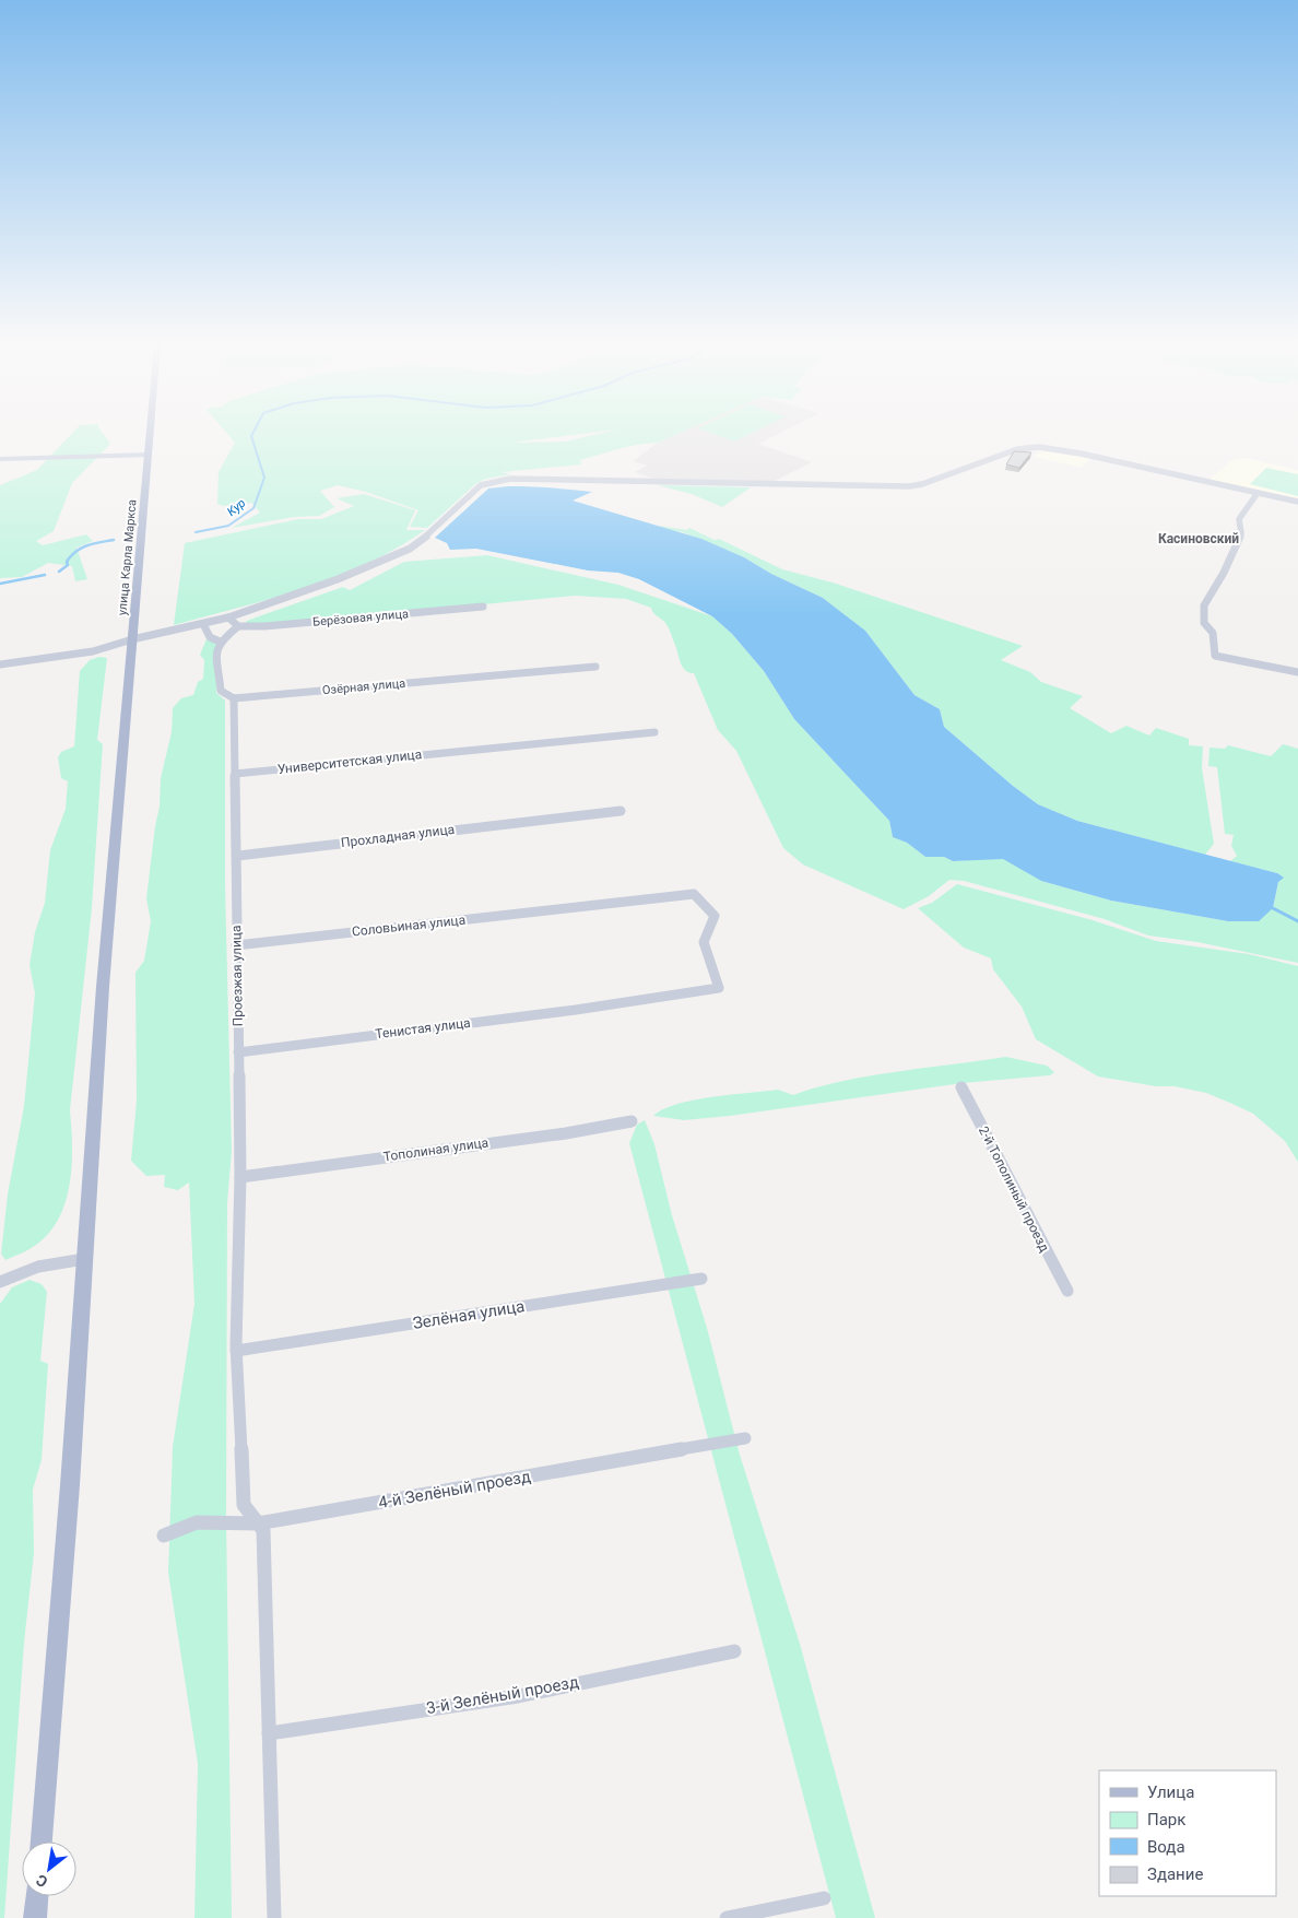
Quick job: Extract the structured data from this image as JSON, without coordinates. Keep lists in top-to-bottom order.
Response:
{
  "streets": {
    "main road": ["улица Карла Маркса"],
    "street": [
      "Берёзовая улица",
      "Озёрная улица",
      "Университетская улица",
      "Прохладная улица",
      "Соловьиная улица",
      "Проезжая улица",
      "Тенистая улица",
      "Тополиная улица",
      "2-й Тополиный проезд",
      "Зелёная улица",
      "4-й Зелёный проезд",
      "3-й Зелёный проезд"
    ]
  },
  "crossings": [
    ["Университетская улица", "Проезжая улица"],
    ["Прохладная улица", "Проезжая улица"],
    ["Соловьиная улица", "Проезжая улица"],
    ["Соловьиная улица", "Тенистая улица"],
    ["Проезжая улица", "Тенистая улица"],
    ["Проезжая улица", "Тополиная улица"],
    ["Проезжая улица", "Зелёная улица"],
    ["Проезжая улица", "4-й Зелёный проезд"],
    ["Проезжая улица", "3-й Зелёный проезд"]
  ],
  "districts": ["Касиновский"],
  "water": ["Кур"],
  "legend": [
    "Улица",
    "Парк",
    "Вода",
    "Здание"
  ],
  "north": "bottom left"
}
